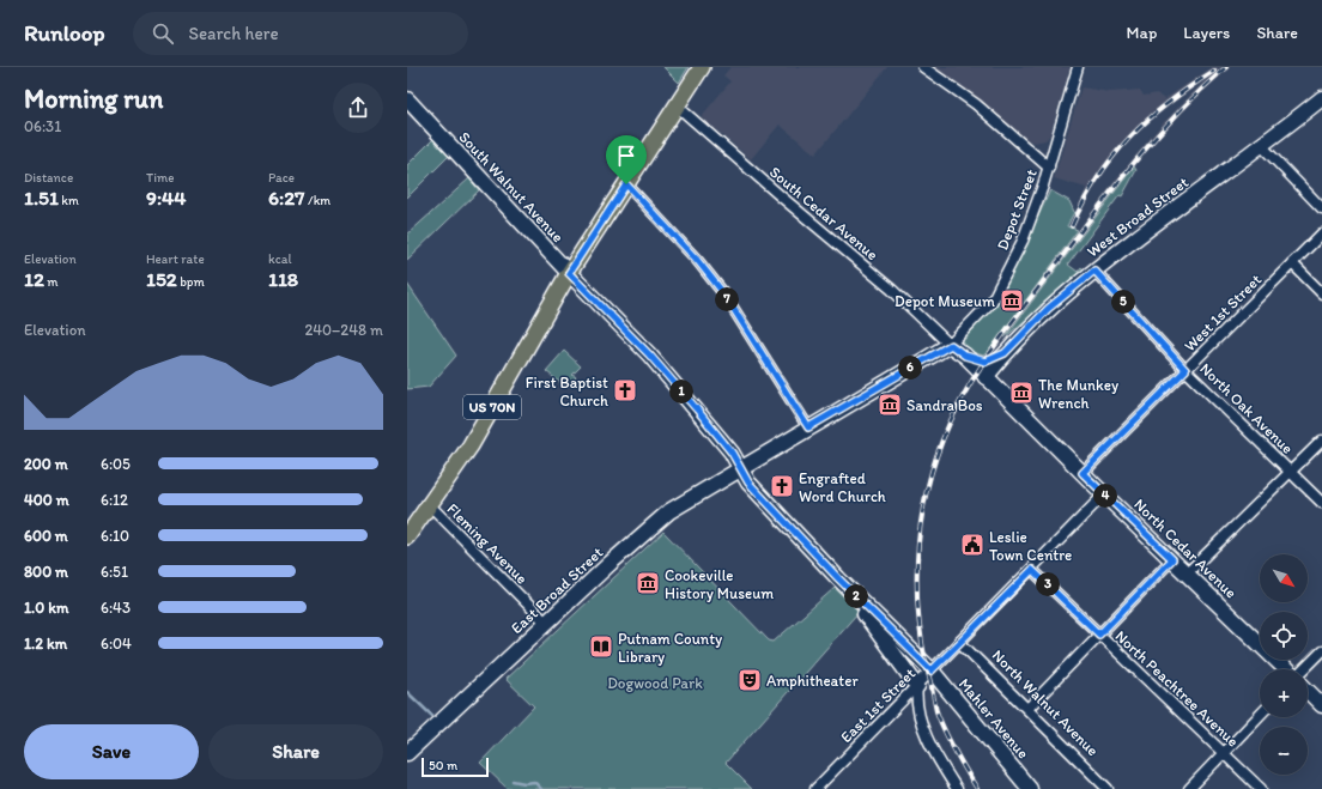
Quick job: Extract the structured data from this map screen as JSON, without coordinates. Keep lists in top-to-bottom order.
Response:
{
  "streets": {
    "main road": ["US 70N"],
    "street": [
      "South Walnut Avenue",
      "Depot Street",
      "South Cedar Avenue",
      "West Broad Street",
      "West 1st Street",
      "North Oak Avenue",
      "Fleming Avenue",
      "North Cedar Avenue",
      "East Broad Street",
      "North Peachtree Avenue",
      "North Walnut Avenue",
      "East 1st Street",
      "Mahler Avenue"
    ]
  },
  "crossings": [
    ["South Walnut Avenue", "US 70N"],
    ["South Walnut Avenue", "East Broad Street"],
    ["Depot Street", "South Cedar Avenue"],
    ["Depot Street", "North Cedar Avenue"],
    ["South Cedar Avenue", "US 70N"],
    ["South Cedar Avenue", "North Cedar Avenue"],
    ["West Broad Street", "North Oak Avenue"],
    ["West Broad Street", "North Cedar Avenue"],
    ["West 1st Street", "North Oak Avenue"],
    ["West 1st Street", "North Cedar Avenue"],
    ["US 70N", "Fleming Avenue"],
    ["Fleming Avenue", "East Broad Street"],
    ["North Walnut Avenue", "East 1st Street"],
    ["East 1st Street", "Mahler Avenue"]
  ],
  "parks": ["Dogwood Park"],
  "places": {
    "museum": [
      "Depot Museum",
      "The Munkey Wrench",
      "Sandra Bos",
      "Cookeville History Museum"
    ],
    "church": ["First Baptist Church", "Engrafted Word Church"],
    "public building": ["Leslie Town Centre"],
    "library": ["Putnam County Library"],
    "theatre": ["Amphitheater"]
  },
  "scale_bar": "50 m",
  "north": "bottom right",
  "page": {
    "header": "Runloop",
    "search": "Search here",
    "nav": ["Map", "Layers", "Share"],
    "heading": ["Morning run", "06:31"],
    "stats": [
      ["Distance", "1.51 km"],
      ["Time", "9:44"],
      ["Pace", "6:27 /km"],
      ["Elevation", "12 m"],
      ["Heart rate", "152 bpm"],
      ["kcal", "118"]
    ],
    "pins": [
      "7",
      "5",
      "6",
      "1",
      "4",
      "3",
      "2"
    ],
    "chart": ["Elevation", "240–248 m"],
    "list": [
      {
        "name": "200 m",
        "note": "6:05"
      },
      {
        "name": "400 m",
        "note": "6:12"
      },
      {
        "name": "600 m",
        "note": "6:10"
      },
      {
        "name": "800 m",
        "note": "6:51"
      },
      {
        "name": "1.0 km",
        "note": "6:43"
      },
      {
        "name": "1.2 km",
        "note": "6:04"
      }
    ],
    "map_buttons": ["+", "−"],
    "buttons": ["Save", "Share"],
    "scale": "50 m"
  }
}
